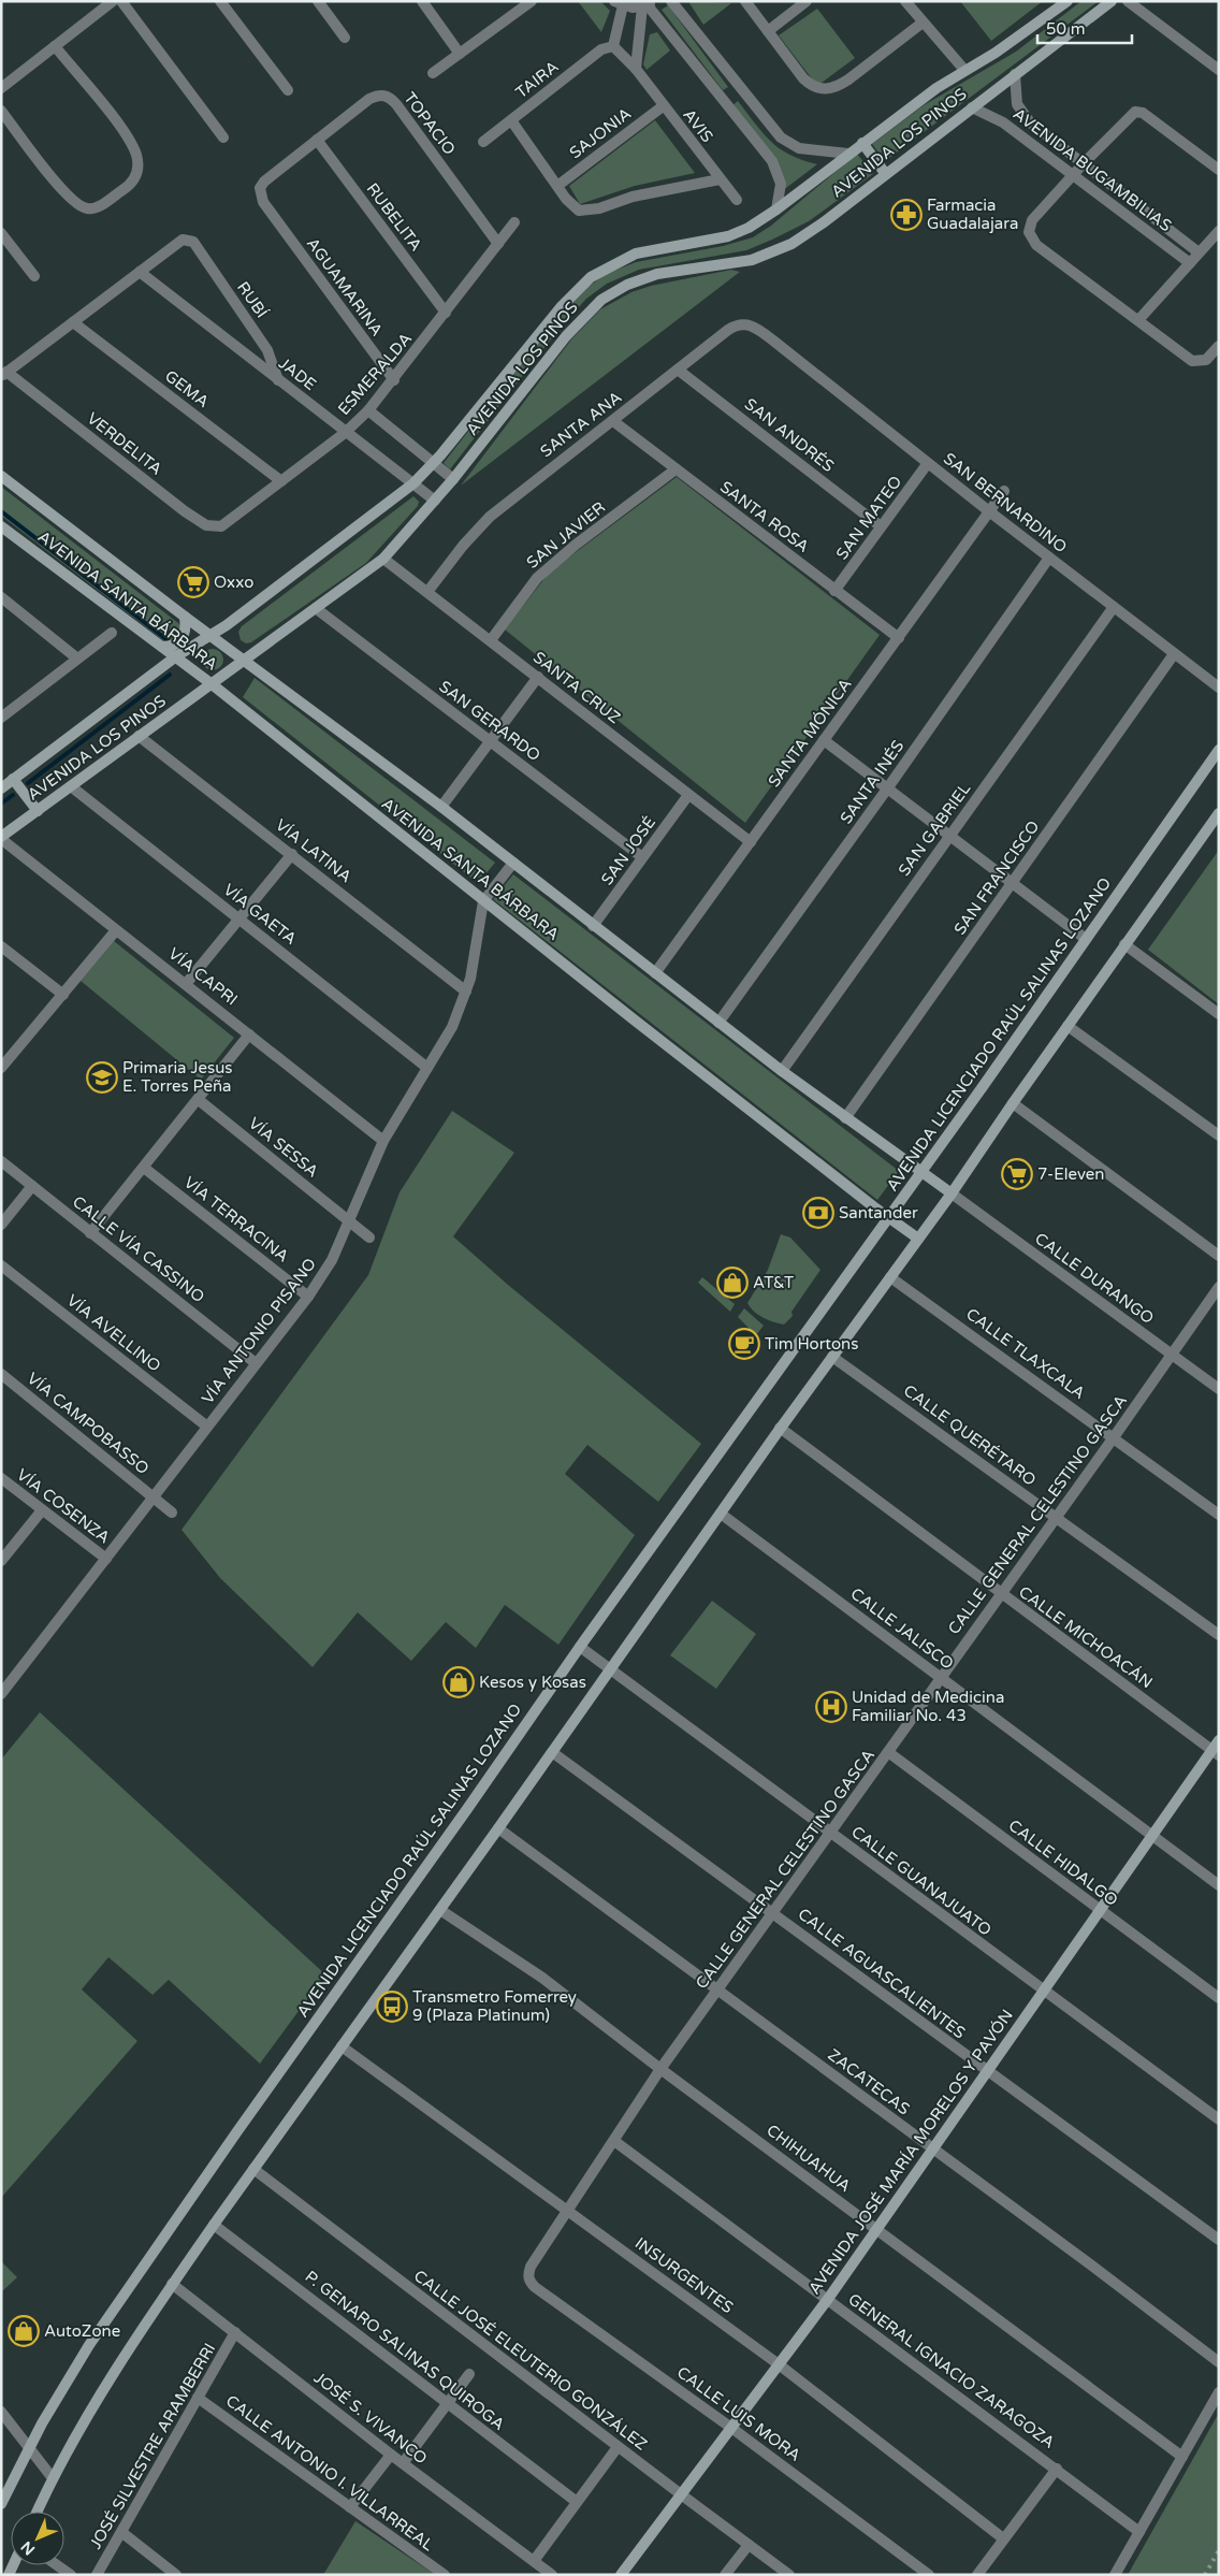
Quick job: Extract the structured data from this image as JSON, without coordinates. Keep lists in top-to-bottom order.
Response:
{
  "streets": {
    "street": [
      "TAIRA",
      "TOPACIO",
      "AVIS",
      "SAJONIA",
      "AVENIDA LOS PINOS",
      "AVENIDA BUGAMBILIAS",
      "RUBELITA",
      "AGUAMARINA",
      "RUBÍ",
      "JADE",
      "ESMERALDA",
      "GEMA",
      "SANTA ANA",
      "SAN ANDRÉS",
      "VERDELITA",
      "SAN BERNARDINO",
      "SANTA ROSA",
      "SAN MATEO",
      "SAN JAVIER",
      "AVENIDA SANTA BÁRBARA",
      "SANTA CRUZ",
      "SAN GERARDO",
      "SANTA MÓNICA",
      "SANTA INÉS",
      "SAN GABRIEL",
      "VÍA LATINA",
      "SAN JOSÉ",
      "SAN FRANCISCO",
      "VÍA GAETA",
      "VÍA CAPRI",
      "AVENIDA LICENCIADO RAÚL SALINAS LOZANO",
      "VÍA SESSA",
      "VÍA TERRACINA",
      "CALLE VÍA CASSINO",
      "CALLE DURANGO",
      "VÍA ANTONIO PISANO",
      "VÍA AVELLINO",
      "CALLE TLAXCALA",
      "VÍA CAMPOBASSO",
      "CALLE QUERÉTARO",
      "VÍA COSENZA",
      "CALLE GENERAL CELESTINO GASCA",
      "CALLE JALISCO",
      "CALLE MICHOACÁN",
      "CALLE HIDALGO",
      "CALLE GUANAJUATO",
      "CALLE AGUASCALIENTES",
      "ZACATECAS",
      "AVENIDA JOSÉ MARÍA MORELOS Y PAVÓN",
      "CHIHUAHUA",
      "INSURGENTES",
      "P. GENARO SALINAS QUIROGA",
      "CALLE JOSÉ ELEUTERIO GONZÁLEZ",
      "GENERAL IGNACIO ZARAGOZA",
      "CALLE LUIS MORA",
      "JOSÉ S. VIVANCO",
      "JOSÉ SILVESTRE ARAMBERRI",
      "CALLE ANTONIO I. VILLARREAL"
    ]
  },
  "crossings": [
    ["TAIRA", "AVIS"],
    ["TOPACIO", "RUBELITA"],
    ["TOPACIO", "AGUAMARINA"],
    ["TOPACIO", "ESMERALDA"],
    ["AVIS", "SAJONIA"],
    ["AVENIDA LOS PINOS", "AVENIDA BUGAMBILIAS"],
    ["AVENIDA LOS PINOS", "JADE"],
    ["AVENIDA LOS PINOS", "AVENIDA SANTA BÁRBARA"],
    ["AVENIDA LOS PINOS", "SANTA CRUZ"],
    ["AVENIDA LOS PINOS", "SAN GERARDO"],
    ["AVENIDA LOS PINOS", "VÍA LATINA"],
    ["AVENIDA LOS PINOS", "VÍA GAETA"],
    ["AVENIDA LOS PINOS", "VÍA CAPRI"],
    ["RUBELITA", "ESMERALDA"],
    ["AGUAMARINA", "ESMERALDA"],
    ["RUBÍ", "JADE"],
    ["JADE", "ESMERALDA"],
    ["ESMERALDA", "GEMA"],
    ["ESMERALDA", "VERDELITA"],
    ["SANTA ANA", "SAN ANDRÉS"],
    ["SANTA ANA", "SAN BERNARDINO"],
    ["SANTA ANA", "SANTA ROSA"],
    ["SANTA ANA", "SANTA CRUZ"],
    ["SAN ANDRÉS", "SAN MATEO"],
    ["SAN BERNARDINO", "SAN MATEO"],
    ["SAN BERNARDINO", "SANTA MÓNICA"],
    ["SAN BERNARDINO", "SANTA INÉS"],
    ["SAN BERNARDINO", "SAN GABRIEL"],
    ["SAN BERNARDINO", "SAN FRANCISCO"],
    ["SANTA ROSA", "SAN MATEO"],
    ["SANTA ROSA", "SAN JAVIER"],
    ["SANTA ROSA", "SANTA MÓNICA"],
    ["SAN JAVIER", "SANTA CRUZ"],
    ["AVENIDA SANTA BÁRBARA", "SANTA MÓNICA"],
    ["AVENIDA SANTA BÁRBARA", "SANTA INÉS"],
    ["AVENIDA SANTA BÁRBARA", "SAN GABRIEL"],
    ["AVENIDA SANTA BÁRBARA", "SAN JOSÉ"],
    ["AVENIDA SANTA BÁRBARA", "SAN FRANCISCO"],
    ["AVENIDA SANTA BÁRBARA", "AVENIDA LICENCIADO RAÚL SALINAS LOZANO"],
    ["AVENIDA SANTA BÁRBARA", "CALLE DURANGO"],
    ["AVENIDA SANTA BÁRBARA", "VÍA ANTONIO PISANO"],
    ["SANTA CRUZ", "SANTA MÓNICA"],
    ["SANTA CRUZ", "SAN JOSÉ"],
    ["SAN GERARDO", "SAN JOSÉ"],
    ["VÍA LATINA", "VÍA ANTONIO PISANO"],
    ["VÍA GAETA", "VÍA ANTONIO PISANO"],
    ["VÍA CAPRI", "VÍA ANTONIO PISANO"],
    ["AVENIDA LICENCIADO RAÚL SALINAS LOZANO", "CALLE GUANAJUATO"],
    ["VÍA SESSA", "VÍA ANTONIO PISANO"],
    ["VÍA TERRACINA", "VÍA ANTONIO PISANO"],
    ["CALLE VÍA CASSINO", "VÍA ANTONIO PISANO"],
    ["CALLE DURANGO", "CALLE GENERAL CELESTINO GASCA"],
    ["VÍA ANTONIO PISANO", "VÍA AVELLINO"],
    ["VÍA ANTONIO PISANO", "VÍA CAMPOBASSO"],
    ["VÍA ANTONIO PISANO", "VÍA COSENZA"],
    ["CALLE TLAXCALA", "CALLE GENERAL CELESTINO GASCA"],
    ["CALLE QUERÉTARO", "CALLE GENERAL CELESTINO GASCA"],
    ["CALLE GENERAL CELESTINO GASCA", "CALLE JALISCO"],
    ["CALLE GENERAL CELESTINO GASCA", "CALLE MICHOACÁN"],
    ["CALLE GENERAL CELESTINO GASCA", "CALLE HIDALGO"],
    ["CALLE GENERAL CELESTINO GASCA", "CALLE GUANAJUATO"],
    ["CALLE GENERAL CELESTINO GASCA", "CALLE AGUASCALIENTES"],
    ["CALLE GENERAL CELESTINO GASCA", "ZACATECAS"],
    ["CALLE GENERAL CELESTINO GASCA", "CHIHUAHUA"],
    ["CALLE GENERAL CELESTINO GASCA", "INSURGENTES"],
    ["CALLE GENERAL CELESTINO GASCA", "GENERAL IGNACIO ZARAGOZA"],
    ["CALLE GENERAL CELESTINO GASCA", "CALLE LUIS MORA"],
    ["CALLE JALISCO", "AVENIDA JOSÉ MARÍA MORELOS Y PAVÓN"],
    ["CALLE MICHOACÁN", "AVENIDA JOSÉ MARÍA MORELOS Y PAVÓN"],
    ["CALLE HIDALGO", "AVENIDA JOSÉ MARÍA MORELOS Y PAVÓN"],
    ["CALLE GUANAJUATO", "AVENIDA JOSÉ MARÍA MORELOS Y PAVÓN"],
    ["CALLE AGUASCALIENTES", "AVENIDA JOSÉ MARÍA MORELOS Y PAVÓN"],
    ["ZACATECAS", "AVENIDA JOSÉ MARÍA MORELOS Y PAVÓN"],
    ["AVENIDA JOSÉ MARÍA MORELOS Y PAVÓN", "CHIHUAHUA"],
    ["AVENIDA JOSÉ MARÍA MORELOS Y PAVÓN", "INSURGENTES"],
    ["AVENIDA JOSÉ MARÍA MORELOS Y PAVÓN", "CALLE JOSÉ ELEUTERIO GONZÁLEZ"],
    ["AVENIDA JOSÉ MARÍA MORELOS Y PAVÓN", "GENERAL IGNACIO ZARAGOZA"],
    ["AVENIDA JOSÉ MARÍA MORELOS Y PAVÓN", "CALLE LUIS MORA"],
    ["JOSÉ S. VIVANCO", "JOSÉ SILVESTRE ARAMBERRI"],
    ["JOSÉ SILVESTRE ARAMBERRI", "CALLE ANTONIO I. VILLARREAL"]
  ],
  "places": {
    "pharmacy": ["Farmacia Guadalajara"],
    "supermarket": ["Oxxo", "7-Eleven"],
    "school or university": ["Primaria Jesus E. Torres Peña"],
    "bank": ["Santander"],
    "shop": ["AT&T", "Kesos y Kosas", "AutoZone"],
    "cafe": ["Tim Hortons"],
    "hospital": ["Unidad de Medicina Familiar No. 43"],
    "bus stop": ["Transmetro Fomerrey 9 (Plaza Platinum)"]
  },
  "scale_bar": "50 m",
  "north": "bottom left"
}
